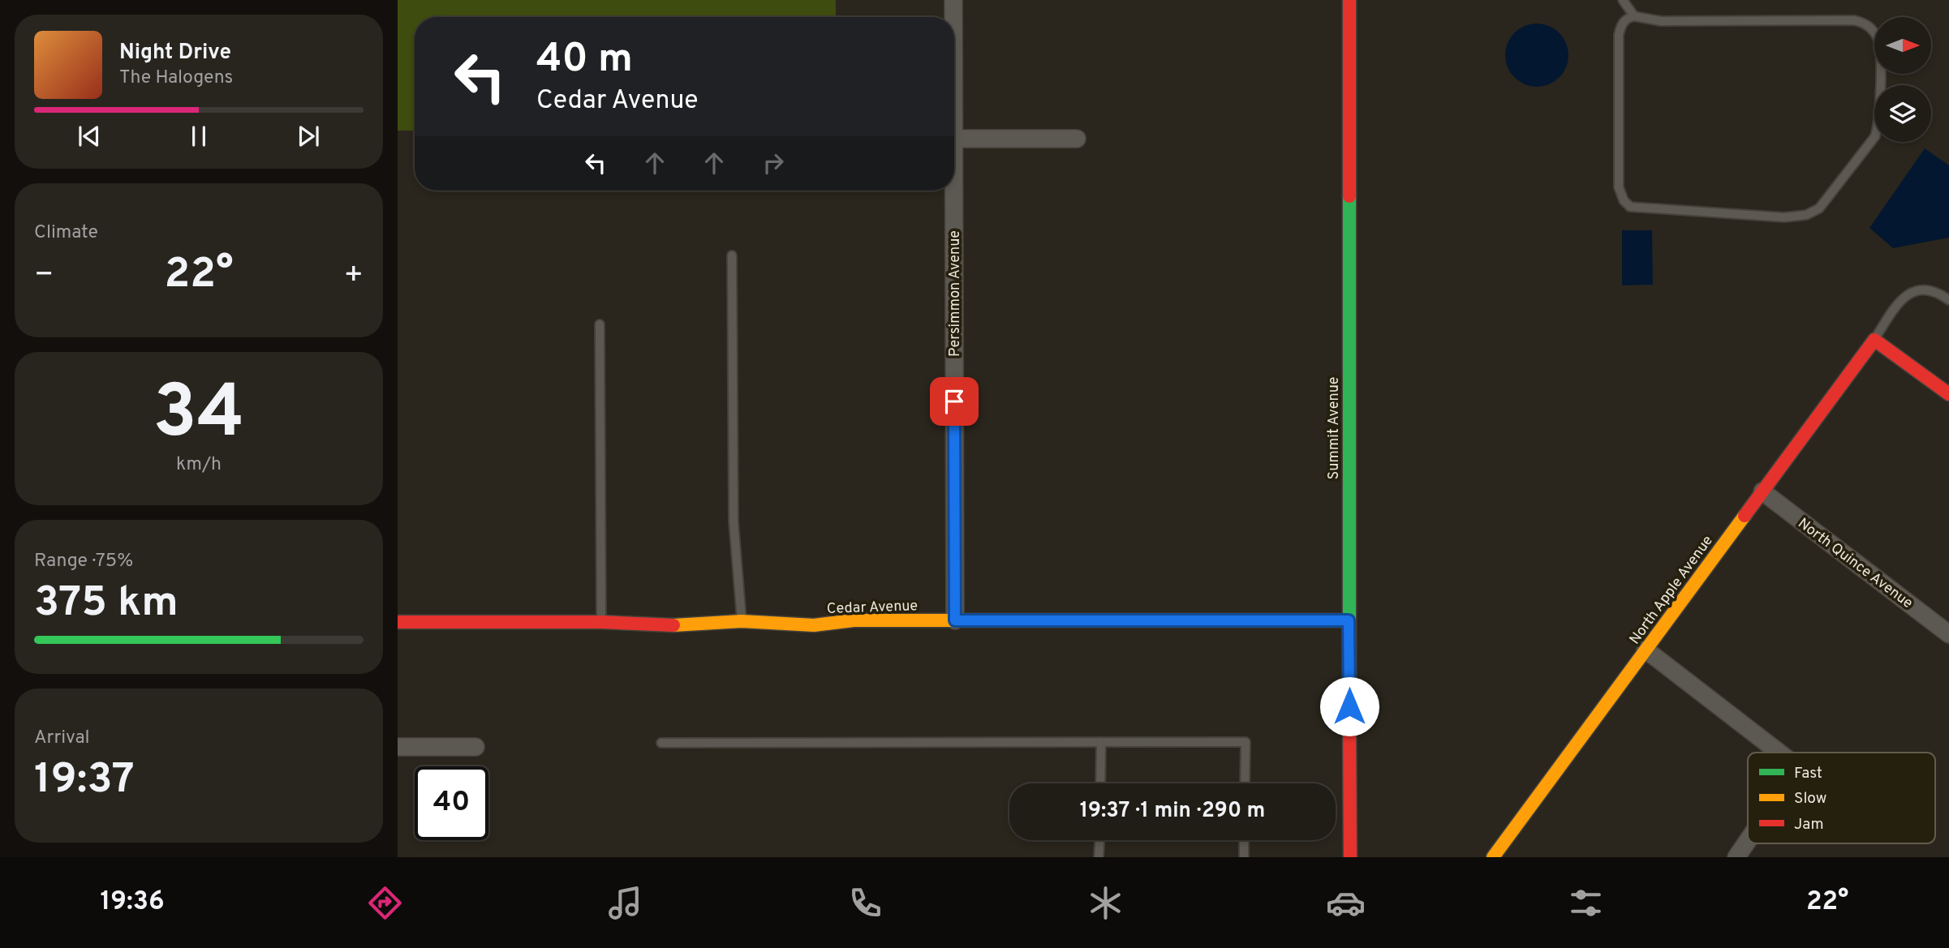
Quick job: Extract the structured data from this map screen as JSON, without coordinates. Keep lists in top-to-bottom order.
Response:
{
  "streets": {
    "street": [
      "Persimmon Avenue",
      "Summit Avenue",
      "North Quince Avenue",
      "North Apple Avenue",
      "Cedar Avenue"
    ]
  },
  "crossings": [
    ["Persimmon Avenue", "Cedar Avenue"],
    ["Summit Avenue", "Cedar Avenue"],
    ["North Quince Avenue", "North Apple Avenue"]
  ],
  "legend": ["Fast", "Slow", "Jam"],
  "north": "right",
  "page": {
    "turn": ["40 m", "Cedar Avenue"],
    "song": ["Night Drive", "The Halogens"],
    "tile": [
      "Climate",
      ["34", "km/h"],
      ["Range · 75%", "375 km"],
      ["Arrival", "19:37"]
    ],
    "heat": ["−", "22°", "+"],
    "limit": "40",
    "trip": "19:37 · 1 min · 290 m",
    "tabs": ["19:36", "22°"]
  }
}
